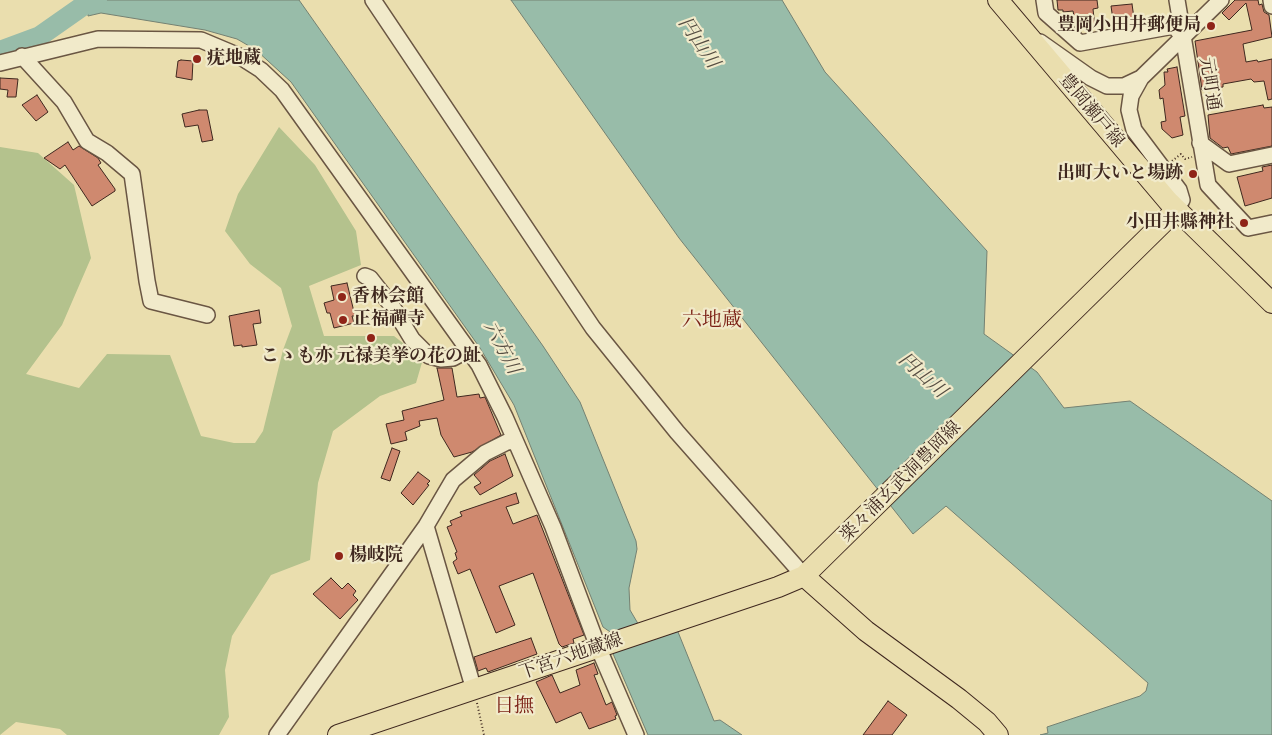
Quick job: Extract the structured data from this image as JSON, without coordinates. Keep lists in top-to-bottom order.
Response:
{
  "streets": {
    "main road": ["豊岡瀬戸線", "楽々浦玄武洞豊岡線", "下宮六地蔵線"],
    "street": ["元町通"]
  },
  "crossings": [
    ["豊岡瀬戸線", "楽々浦玄武洞豊岡線"],
    ["楽々浦玄武洞豊岡線", "下宮六地蔵線"]
  ],
  "districts": ["六地蔵", "日撫"],
  "water": ["円山川", "六方川"],
  "places": [
    "豊岡小田井郵便局",
    "疣地蔵",
    "出町大いと場跡",
    "小田井縣神社",
    "香林会館",
    "正福禪寺",
    "こゝも亦 元禄美挙の花の趾",
    "楊岐院"
  ]
}
